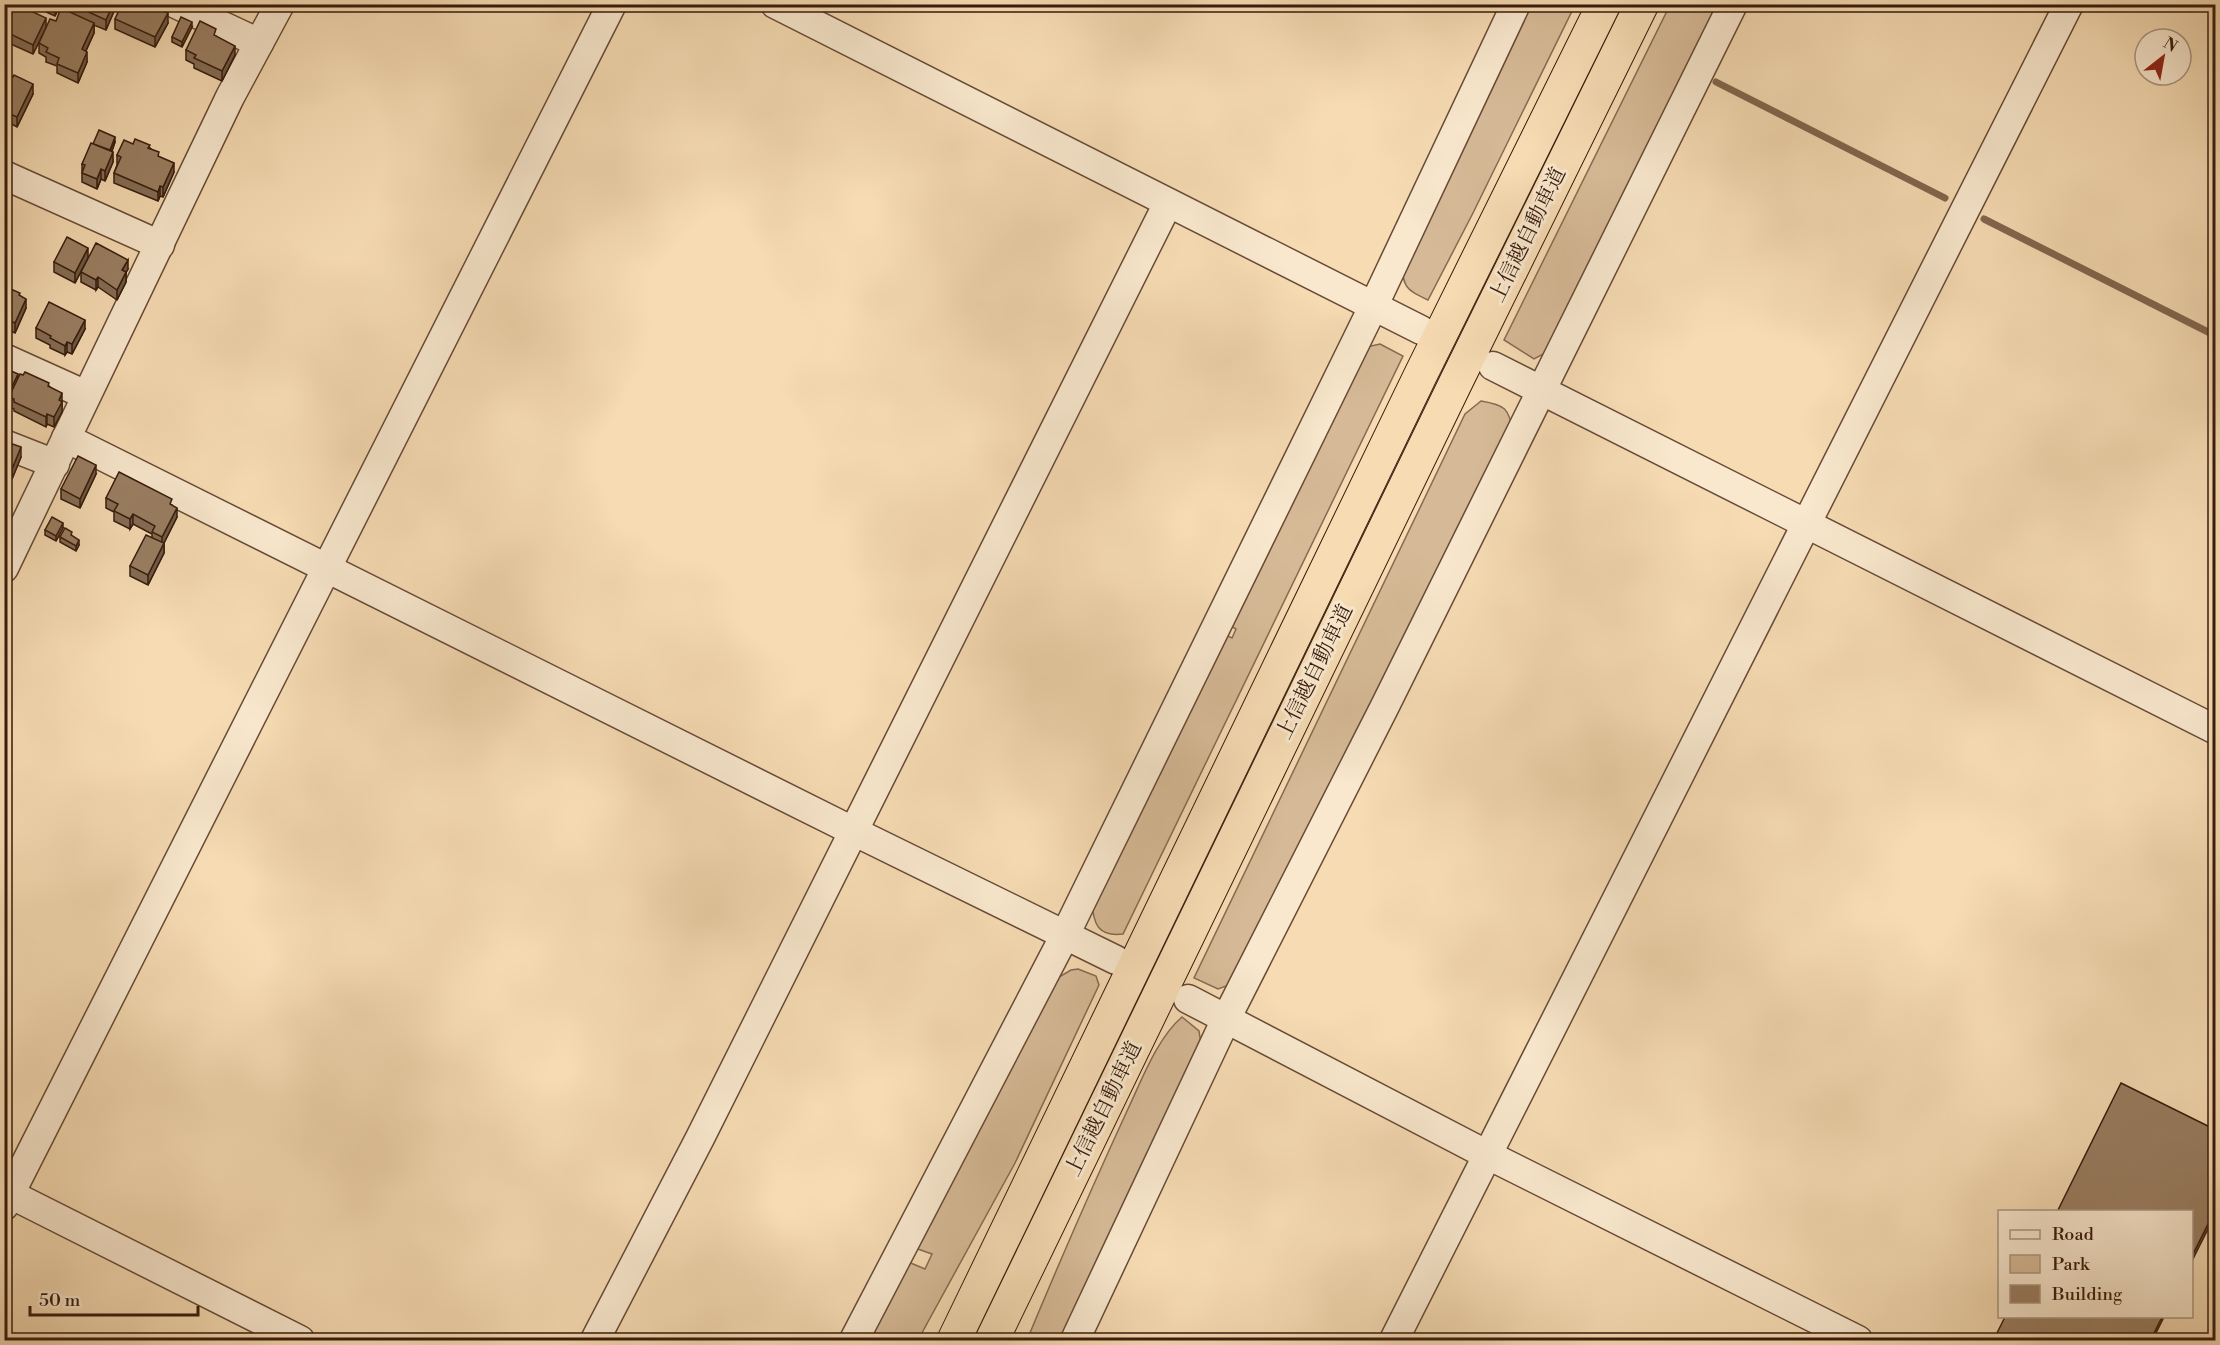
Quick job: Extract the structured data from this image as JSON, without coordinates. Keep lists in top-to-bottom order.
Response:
{
  "streets": {
    "highway": ["上信越自動車道"]
  },
  "legend": ["Road", "Park", "Building"],
  "scale_bar": "50 m",
  "north": "top right"
}
